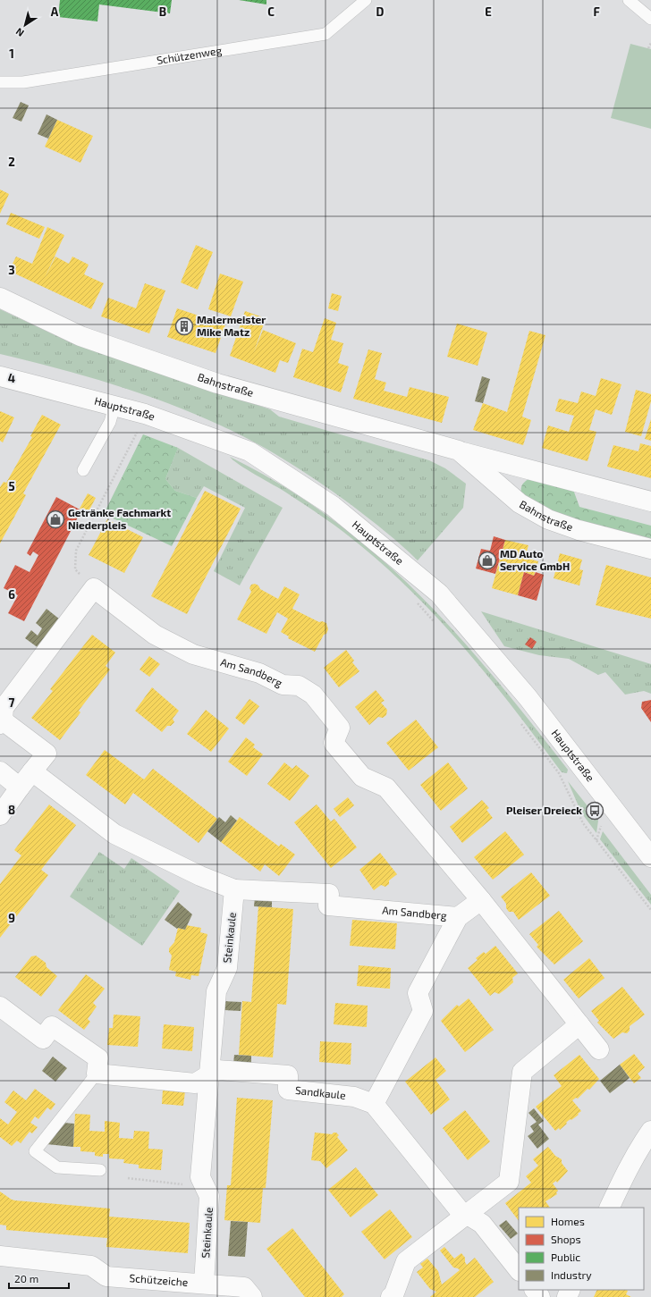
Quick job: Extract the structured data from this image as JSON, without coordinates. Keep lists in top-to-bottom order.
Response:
{
  "streets": {
    "street": [
      "Bahnstraße",
      "Hauptstraße",
      "Am Sandberg",
      "Steinkaule",
      "Sandkaule",
      "Schützeiche"
    ],
    "lane": ["Schützenweg"]
  },
  "crossings": [
    ["Am Sandberg", "Steinkaule"],
    ["Am Sandberg", "Sandkaule"],
    ["Steinkaule", "Sandkaule"],
    ["Steinkaule", "Schützeiche"]
  ],
  "places": {
    "building": ["Malermeister Mike Matz"],
    "shop": ["Getränke Fachmarkt Niederpleis", "MD Auto Service GmbH"],
    "bus stop": ["Pleiser Dreieck"]
  },
  "legend": [
    "Homes",
    "Shops",
    "Public",
    "Industry"
  ],
  "scale_bar": "20 m",
  "north": "bottom left",
  "grid": {
    "columns": [
      "A",
      "B",
      "C",
      "D",
      "E",
      "F"
    ],
    "rows": [
      "1",
      "2",
      "3",
      "4",
      "5",
      "6",
      "7",
      "8",
      "9"
    ]
  }
}
